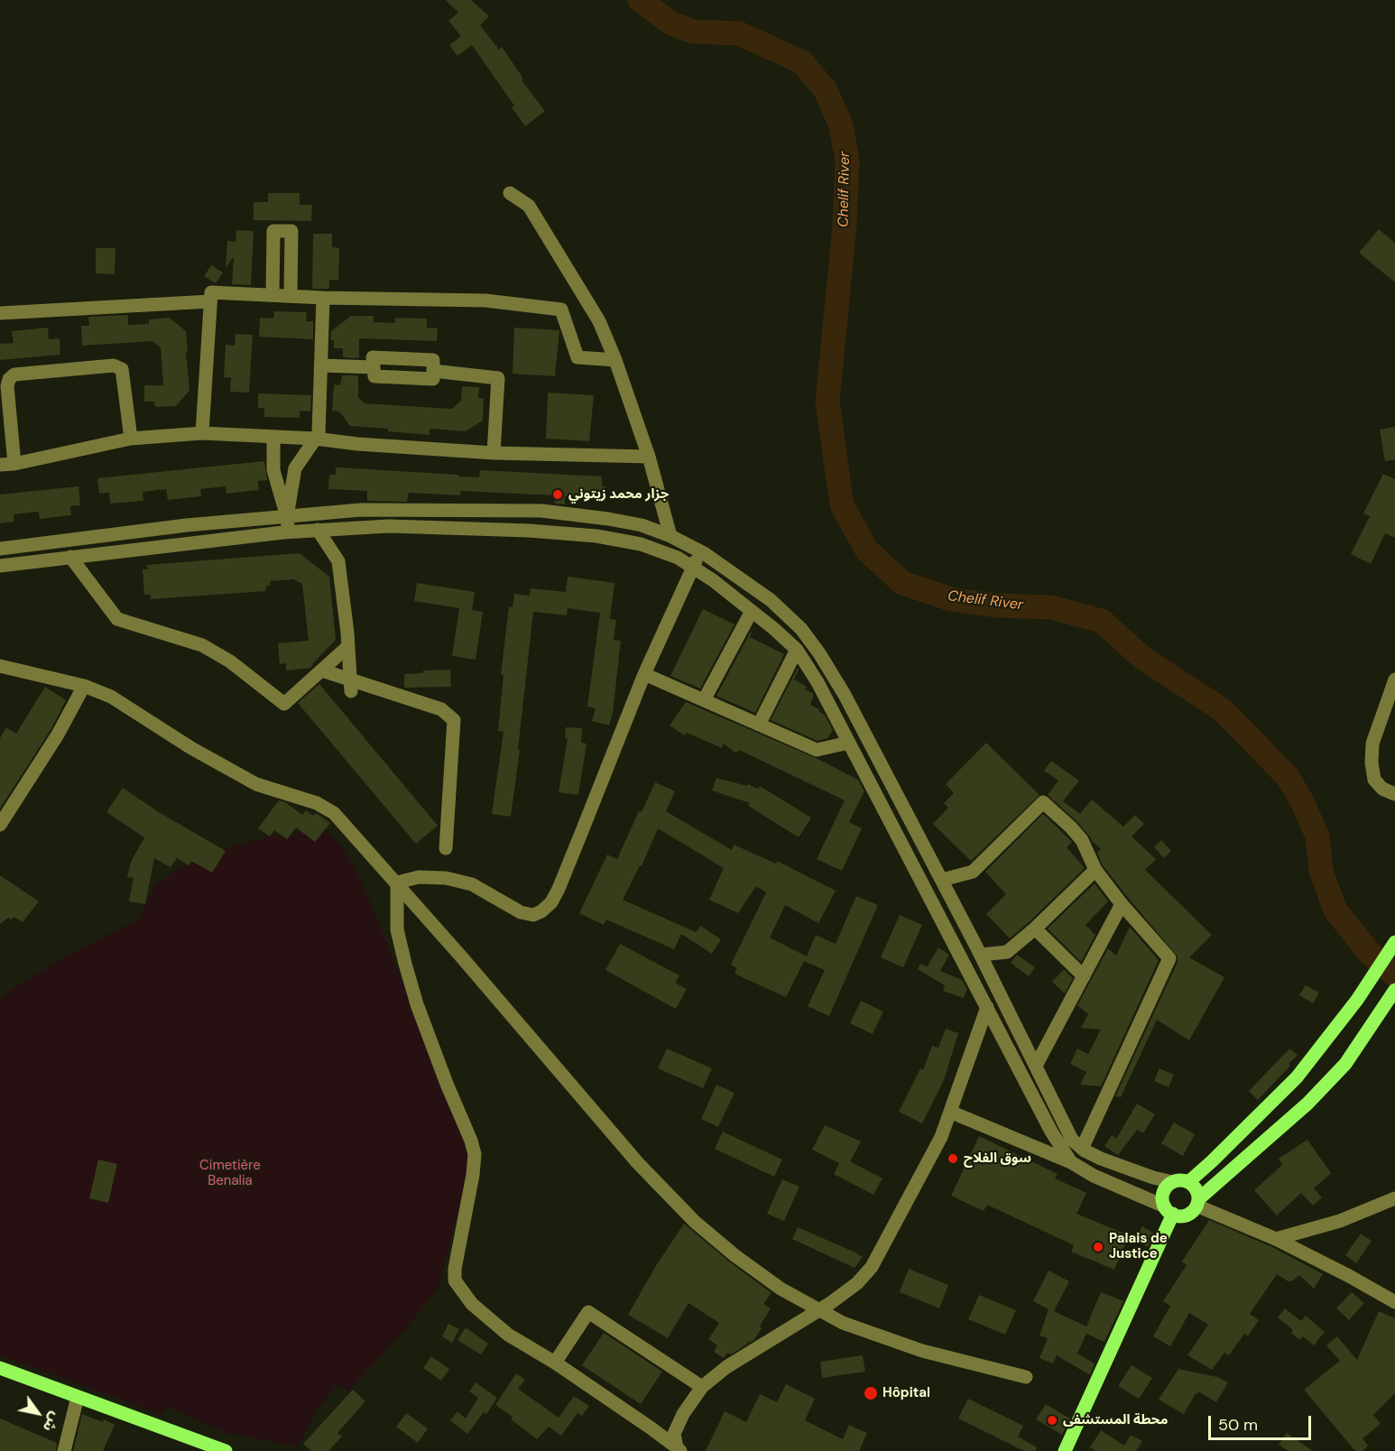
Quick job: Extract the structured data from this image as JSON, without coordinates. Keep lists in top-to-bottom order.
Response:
{
  "water": ["Chelif River"],
  "parks": ["Cimetière Benalia"],
  "places": [
    "جزار محمد زيتوني",
    "سوق الفلاح",
    "Palais de Justice",
    "Hôpital",
    "محطة المستشفى"
  ],
  "scale_bar": "50 m",
  "north": "bottom right"
}
